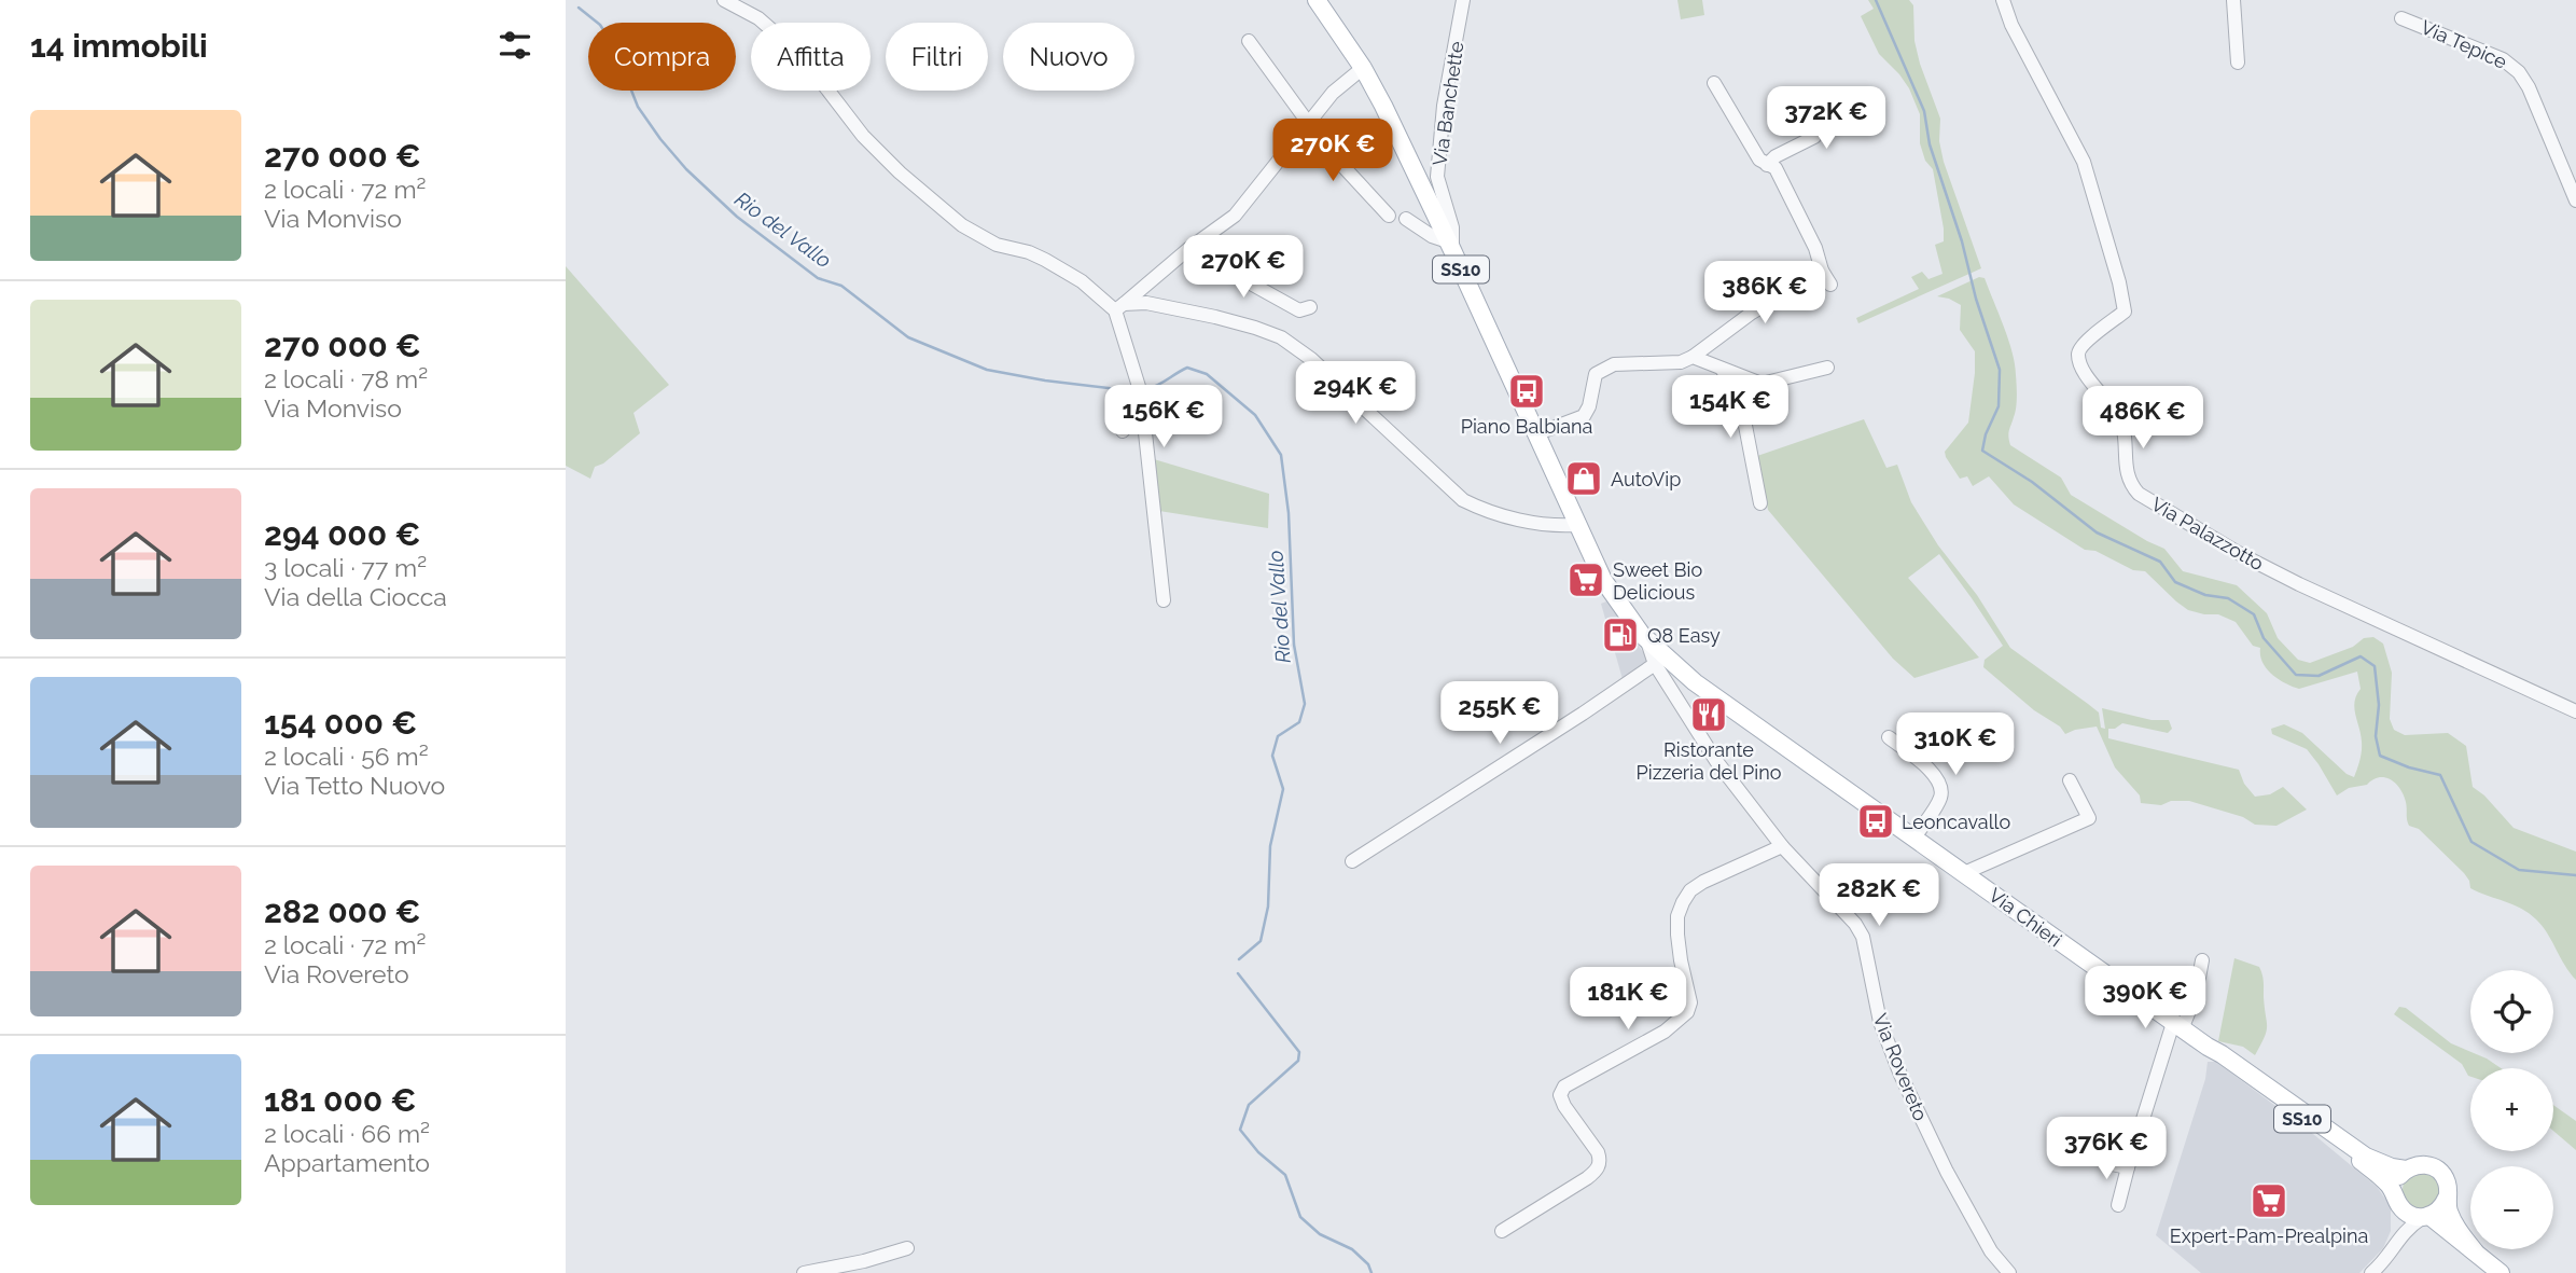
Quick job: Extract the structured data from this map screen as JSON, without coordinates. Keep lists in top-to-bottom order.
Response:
{
  "streets": {
    "main road": ["SS10", "Via Chieri"],
    "street": [
      "Via Tepice",
      "Via Banchette",
      "Via Palazzotto",
      "Via Rovereto"
    ]
  },
  "crossings": [
    ["Via Banchette", "Via Chieri"],
    ["Via Chieri", "Via Rovereto"]
  ],
  "water": ["Rio del Vallo"],
  "places": {
    "bus stop": ["Piano Balbiana", "Leoncavallo"],
    "shop": ["AutoVip"],
    "supermarket": ["Sweet Bio Delicious", "Expert-Pam-Prealpina"],
    "fuel station": ["Q8 Easy"],
    "restaurant": ["Ristorante Pizzeria del Pino"]
  },
  "page": {
    "heading": "14 immobili",
    "chip": [
      "Compra",
      "Affitta",
      "Filtri",
      "Nuovo"
    ],
    "price": [
      "372K €",
      "270K €",
      "270K €",
      "386K €",
      "294K €",
      "154K €",
      "156K €",
      "486K €",
      "255K €",
      "310K €",
      "282K €",
      "390K €",
      "181K €",
      "376K €"
    ],
    "list": [
      {
        "name": "270 000 €",
        "note": "2 locali · 72 m² · Via Monviso"
      },
      {
        "name": "270 000 €",
        "note": "2 locali · 78 m² · Via Monviso"
      },
      {
        "name": "294 000 €",
        "note": "3 locali · 77 m² · Via della Ciocca"
      },
      {
        "name": "154 000 €",
        "note": "2 locali · 56 m² · Via Tetto Nuovo"
      },
      {
        "name": "282 000 €",
        "note": "2 locali · 72 m² · Via Rovereto"
      },
      {
        "name": "181 000 €",
        "note": "2 locali · 66 m² · Appartamento"
      }
    ],
    "map_buttons": ["+", "−"]
  }
}
